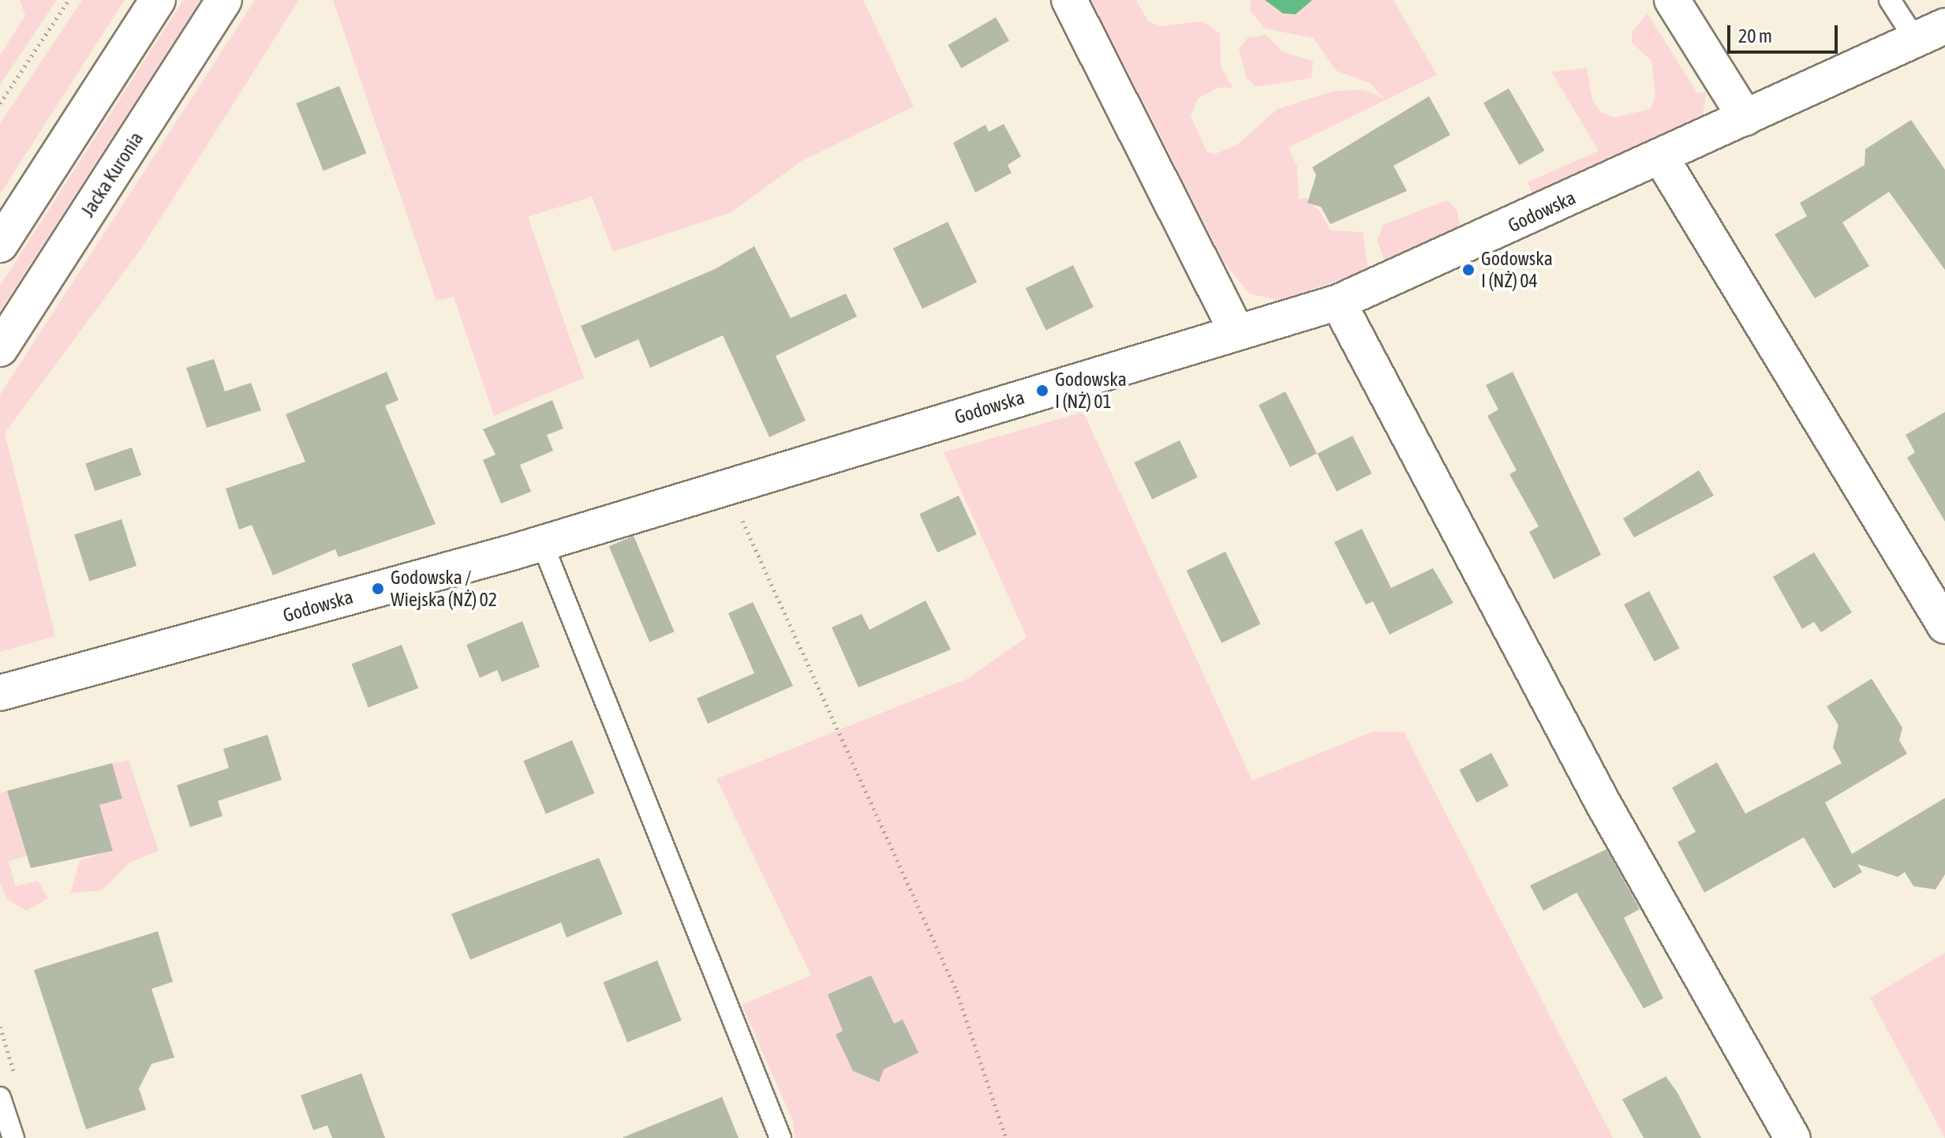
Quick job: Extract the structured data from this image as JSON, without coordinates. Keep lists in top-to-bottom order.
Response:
{
  "streets": {
    "street": ["Jacka Kuronia", "Godowska"]
  },
  "places": ["Godowska I (NŻ) 04", "Godowska I (NŻ) 01", "Godowska / Wiejska (NŻ) 02"],
  "scale_bar": "20 m"
}
